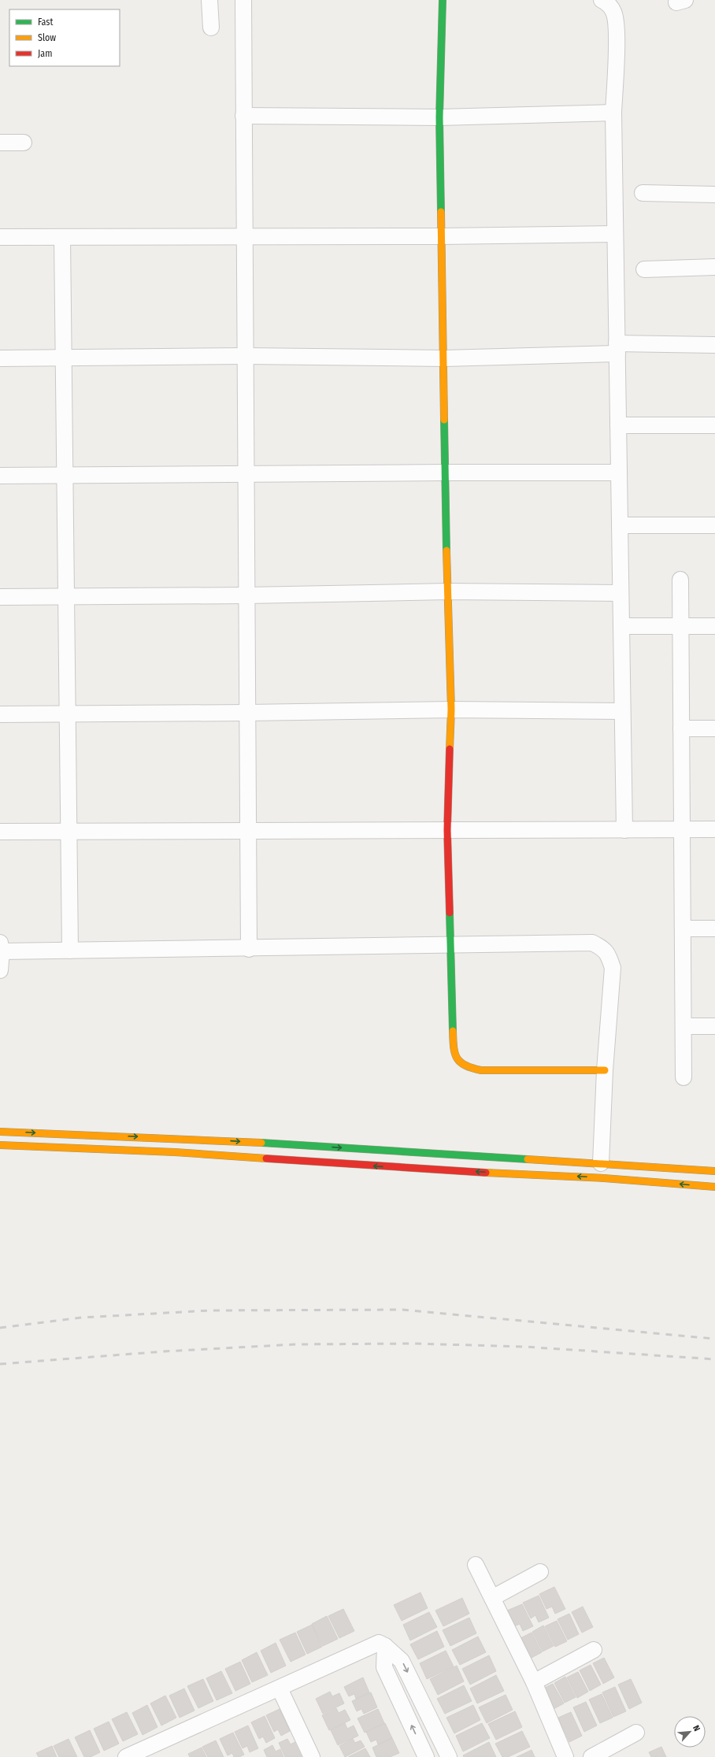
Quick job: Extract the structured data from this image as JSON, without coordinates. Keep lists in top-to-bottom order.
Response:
{
  "legend": ["Fast", "Slow", "Jam"],
  "north": "top right"
}
